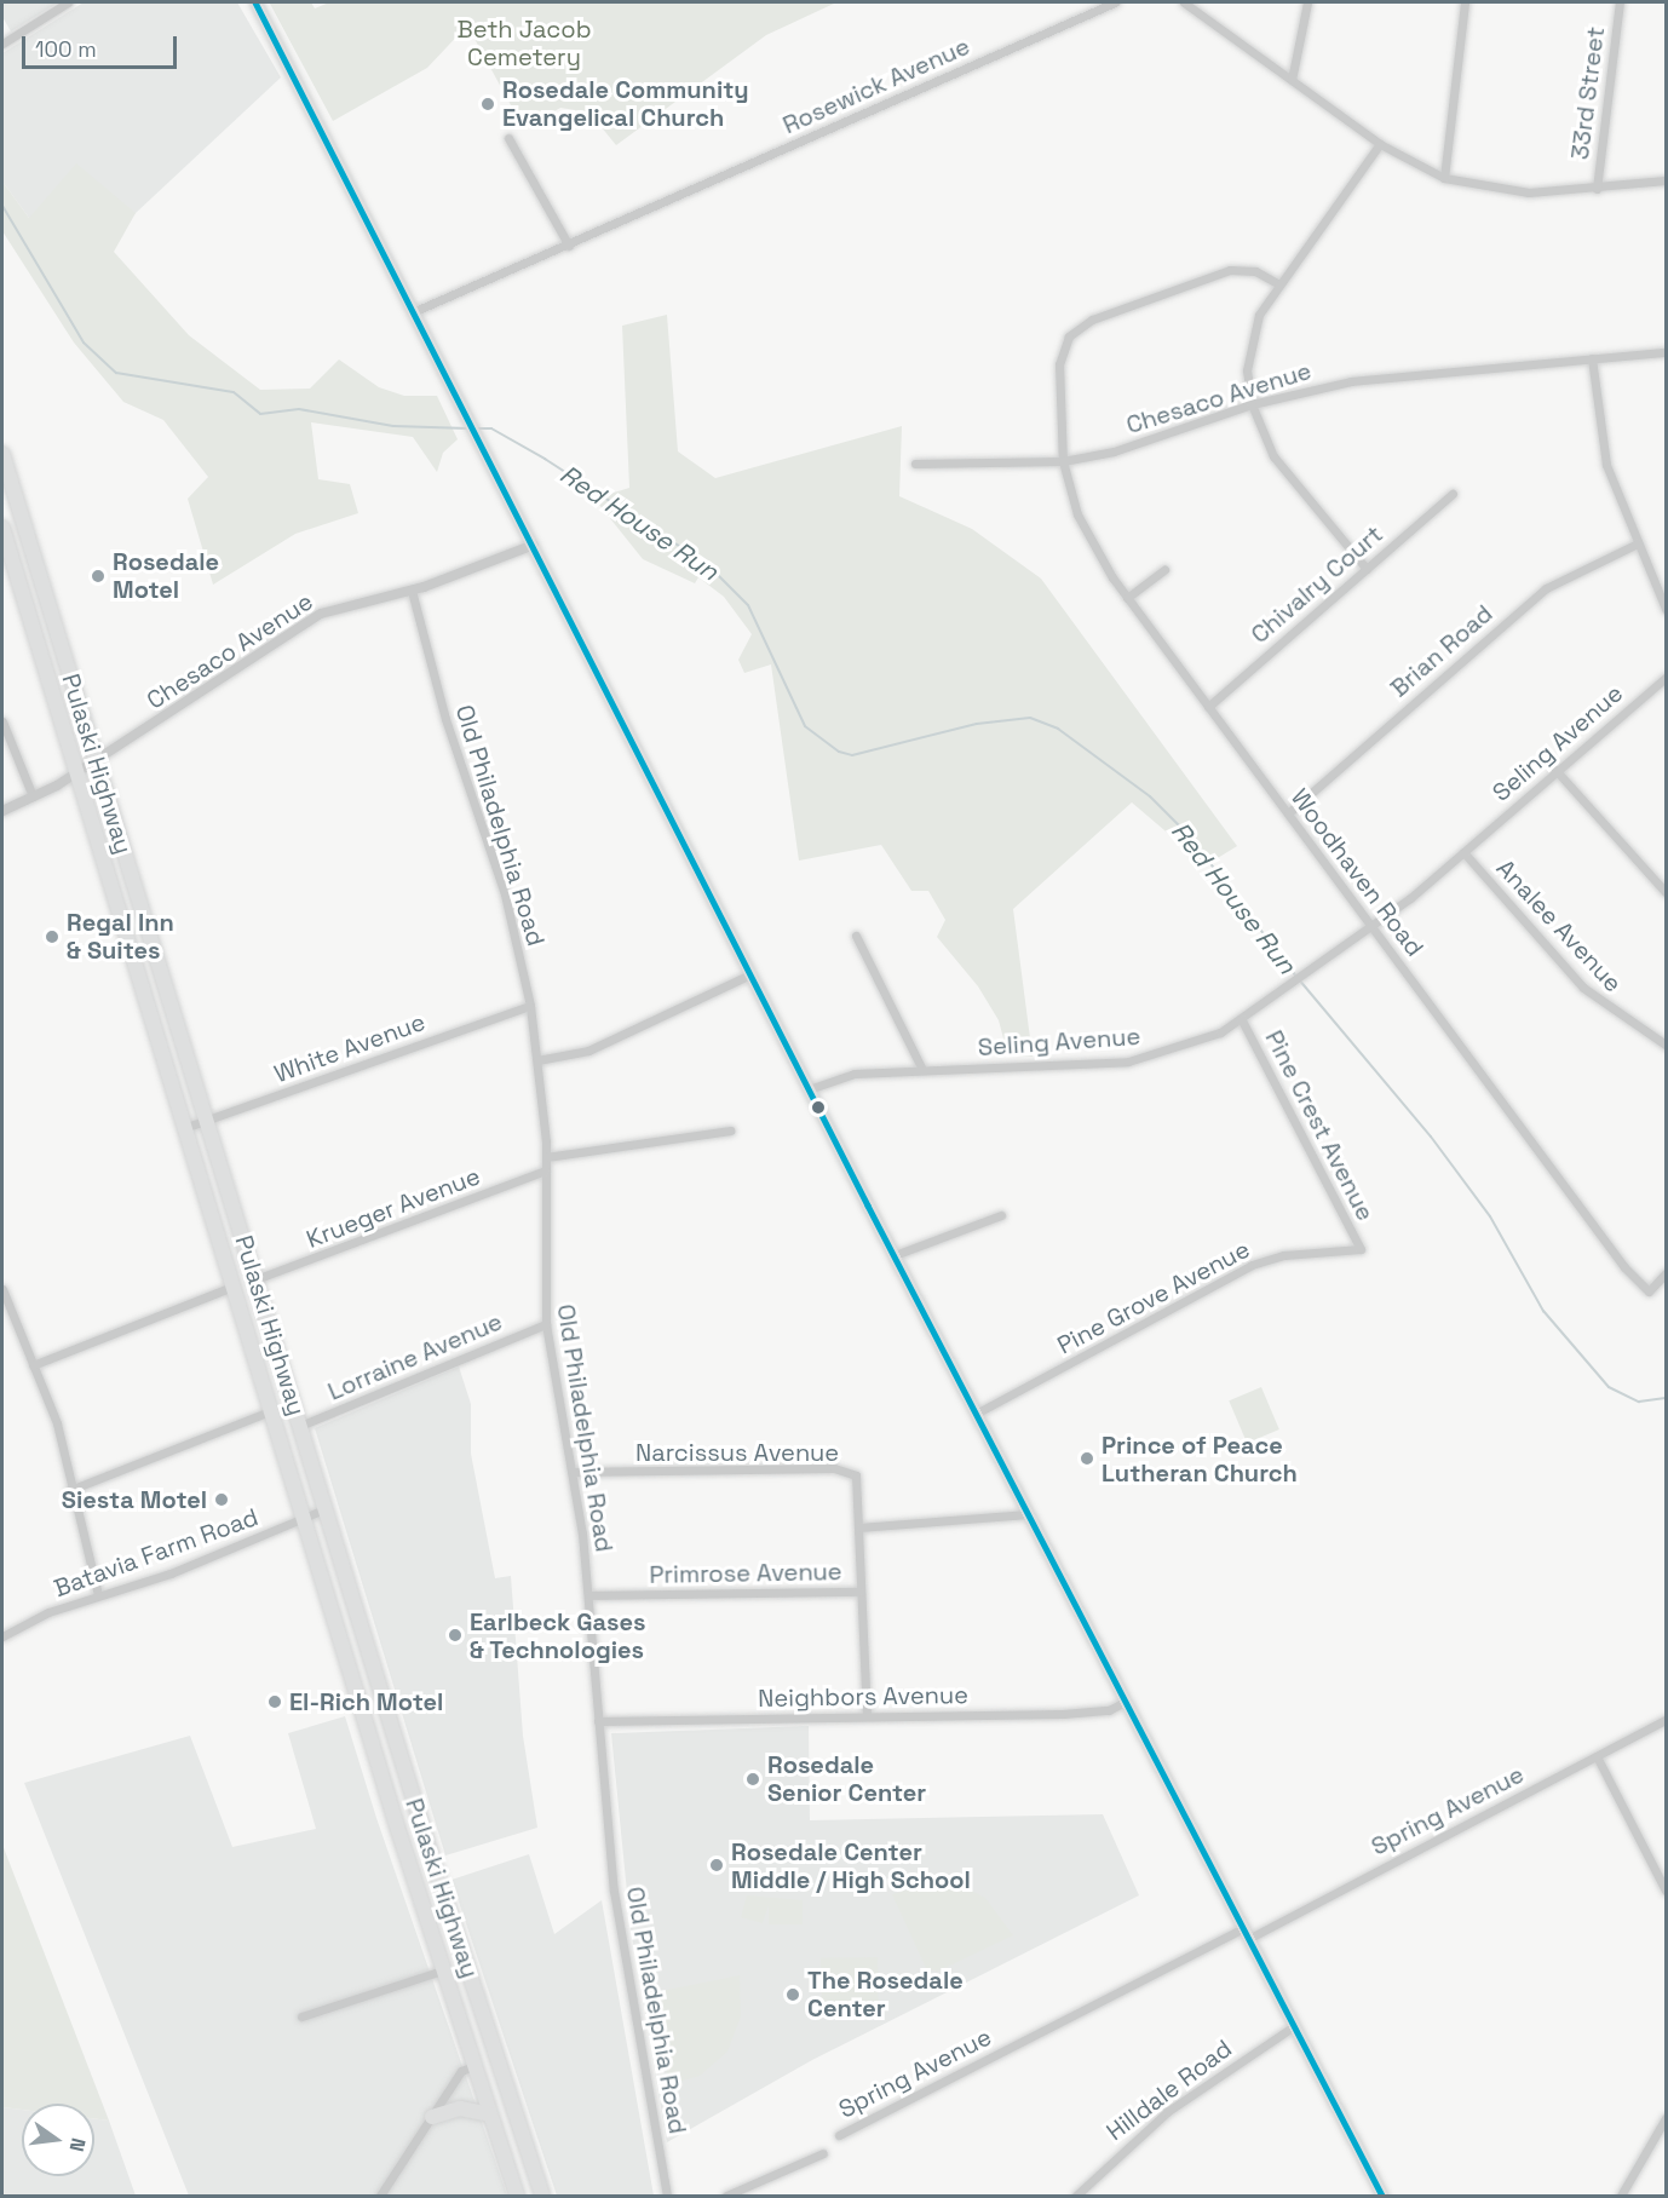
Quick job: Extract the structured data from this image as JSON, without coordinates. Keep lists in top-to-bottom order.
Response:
{
  "streets": {
    "highway": ["Pulaski Highway"],
    "street": [
      "Rosewick Avenue",
      "33rd Street",
      "Chesaco Avenue",
      "Chivalry Court",
      "Brian Road",
      "Seling Avenue",
      "Old Philadelphia Road",
      "Woodhaven Road",
      "Analee Avenue",
      "White Avenue",
      "Pine Crest Avenue",
      "Krueger Avenue",
      "Pine Grove Avenue",
      "Lorraine Avenue",
      "Narcissus Avenue",
      "Batavia Farm Road",
      "Primrose Avenue",
      "Neighbors Avenue",
      "Spring Avenue",
      "Hilldale Road"
    ]
  },
  "crossings": [
    ["Chesaco Avenue", "Pulaski Highway"],
    ["Chesaco Avenue", "Old Philadelphia Road"],
    ["Chesaco Avenue", "Woodhaven Road"],
    ["Chivalry Court", "Woodhaven Road"],
    ["Brian Road", "Woodhaven Road"],
    ["Seling Avenue", "Woodhaven Road"],
    ["Seling Avenue", "Analee Avenue"],
    ["Seling Avenue", "Pine Crest Avenue"],
    ["Pulaski Highway", "White Avenue"],
    ["Pulaski Highway", "Krueger Avenue"],
    ["Pulaski Highway", "Lorraine Avenue"],
    ["Pulaski Highway", "Batavia Farm Road"],
    ["Old Philadelphia Road", "White Avenue"],
    ["Old Philadelphia Road", "Krueger Avenue"],
    ["Old Philadelphia Road", "Lorraine Avenue"],
    ["Old Philadelphia Road", "Narcissus Avenue"],
    ["Old Philadelphia Road", "Primrose Avenue"],
    ["Old Philadelphia Road", "Neighbors Avenue"],
    ["Pine Crest Avenue", "Pine Grove Avenue"]
  ],
  "water": ["Red House Run"],
  "parks": ["Beth Jacob Cemetery"],
  "places": [
    "Rosedale Community Evangelical Church",
    "Rosedale Motel",
    "Regal Inn & Suites",
    "Prince of Peace Lutheran Church",
    "Siesta Motel",
    "Earlbeck Gases & Technologies",
    "El-Rich Motel",
    "Rosedale Senior Center",
    "Rosedale Center Middle / High School",
    "The Rosedale Center"
  ],
  "scale_bar": "100 m",
  "north": "right"
}
